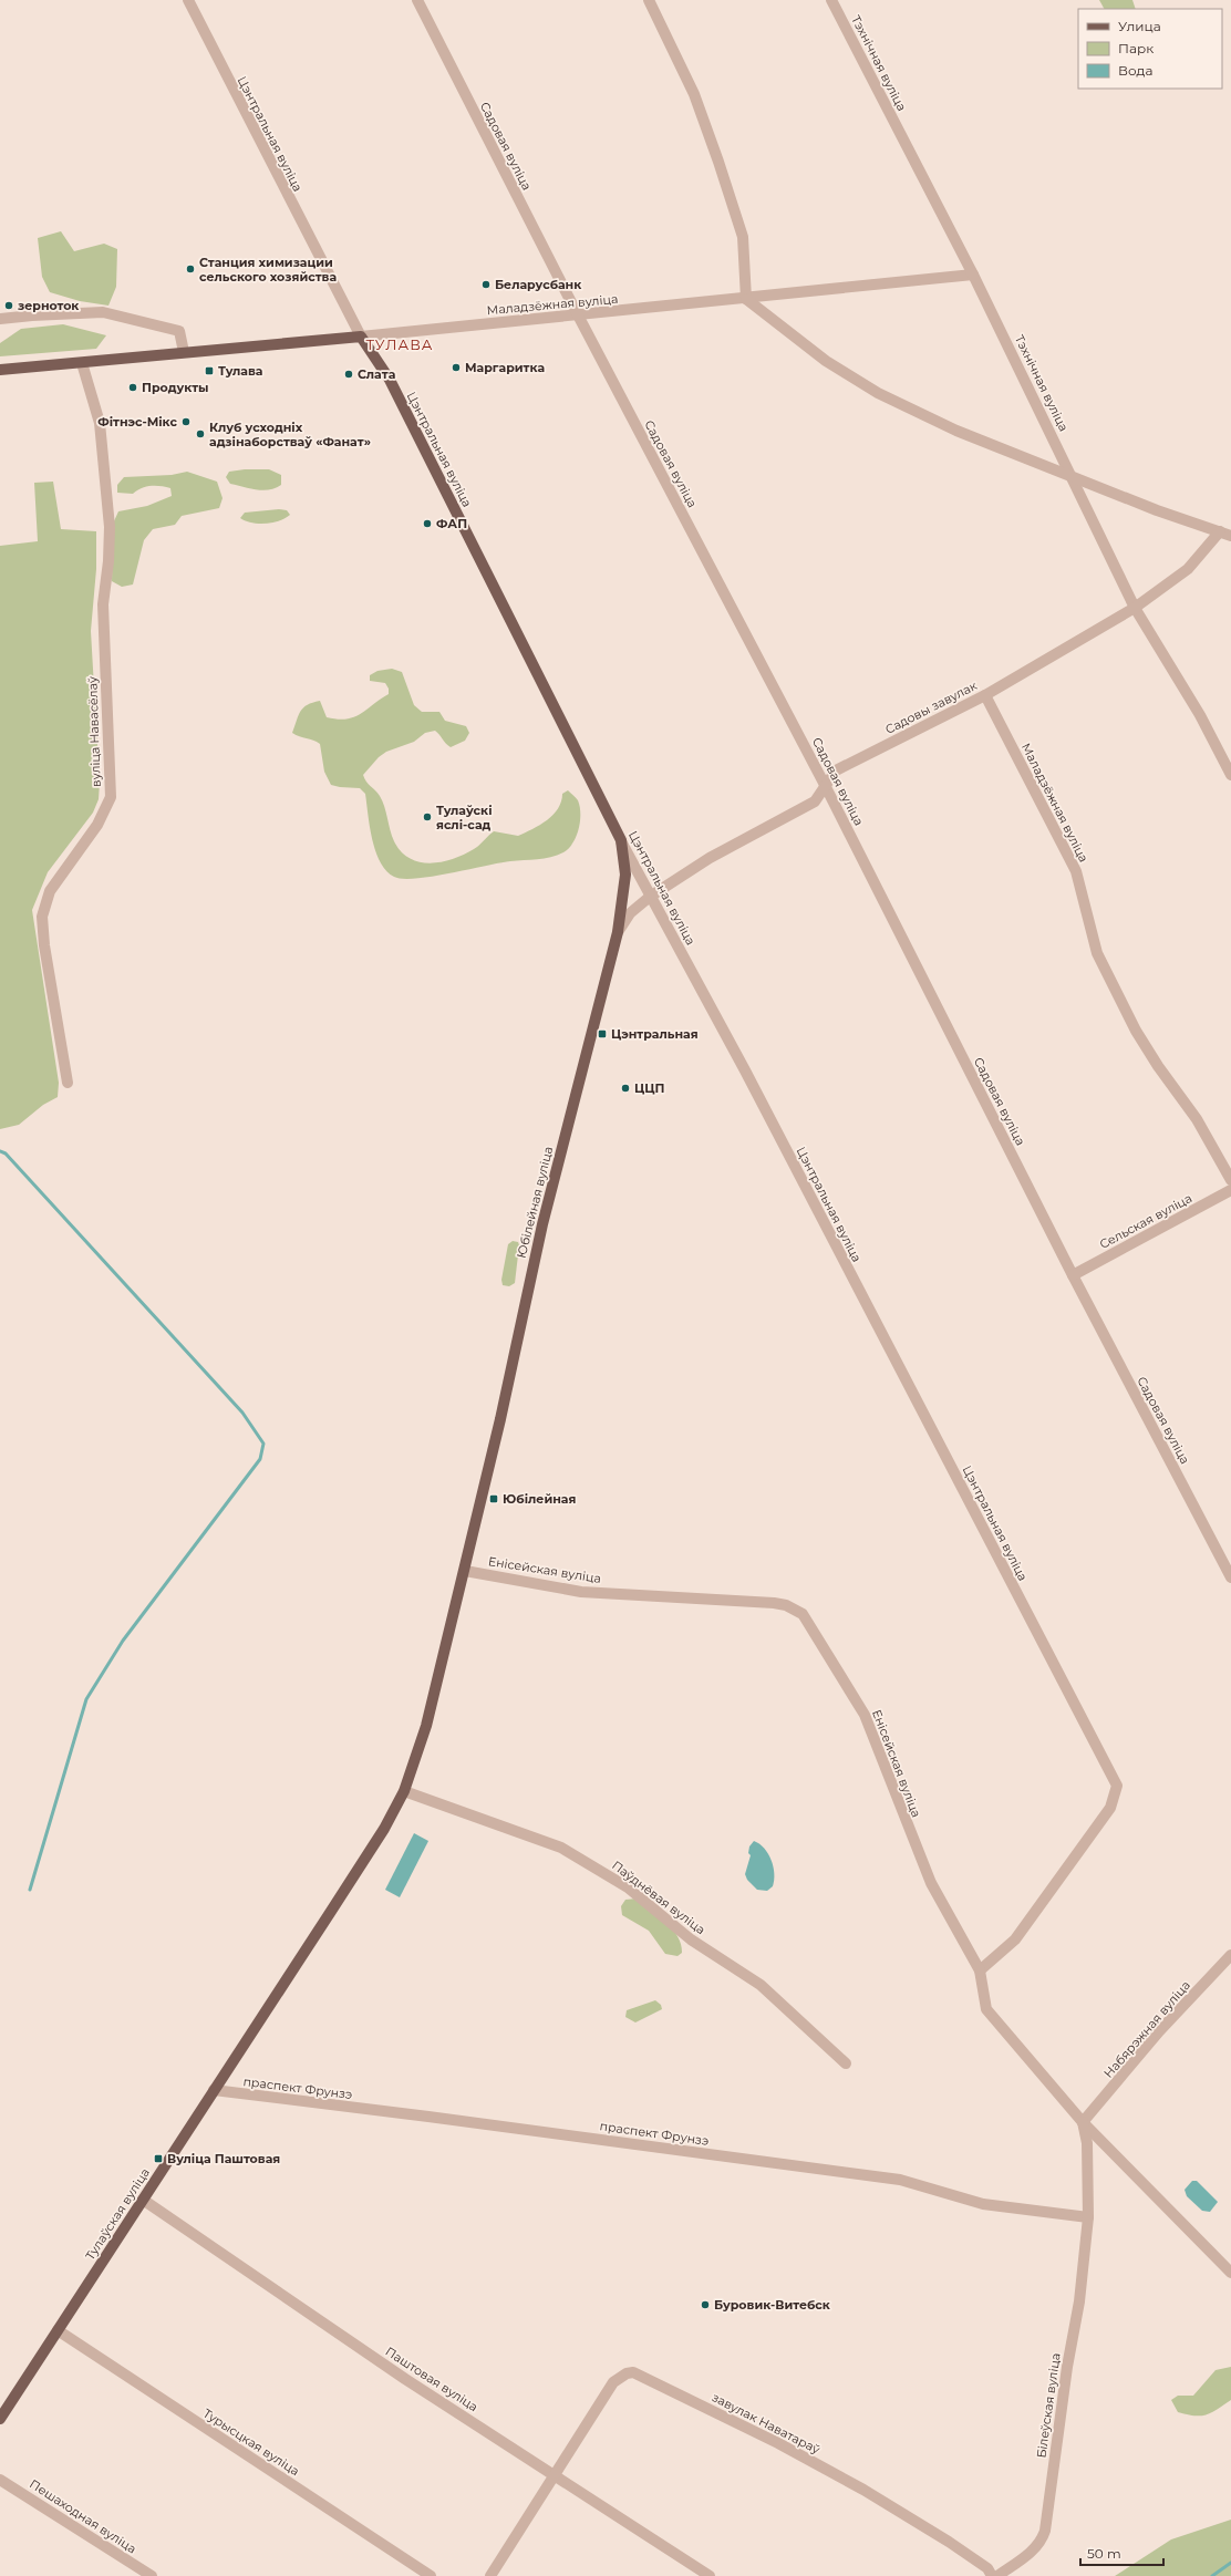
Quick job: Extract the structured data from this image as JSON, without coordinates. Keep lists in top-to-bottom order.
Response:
{
  "streets": {
    "main road": ["Цэнтральная вуліца", "Юбілейная вуліца", "Тулаўская вуліца"],
    "street": [
      "Тэхнічная вуліца",
      "Садовая вуліца",
      "Маладзёжная вуліца",
      "Садовы завулак",
      "вуліца Навасёлаў",
      "Сельская вуліца",
      "Енісейская вуліца",
      "Паўднёвая вуліца",
      "Набярэжная вуліца",
      "праспект Фрунзэ",
      "Паштовая вуліца",
      "Білеўская вуліца",
      "завулак Наватараў",
      "Турысцкая вуліца",
      "Пешаходная вуліца"
    ]
  },
  "crossings": [
    ["Тэхнічная вуліца", "Маладзёжная вуліца"],
    ["Тэхнічная вуліца", "Садовы завулак"],
    ["Цэнтральная вуліца", "Маладзёжная вуліца"],
    ["Цэнтральная вуліца", "Садовы завулак"],
    ["Цэнтральная вуліца", "Юбілейная вуліца"],
    ["Цэнтральная вуліца", "Енісейская вуліца"],
    ["Садовая вуліца", "Маладзёжная вуліца"],
    ["Садовая вуліца", "Садовы завулак"],
    ["Садовая вуліца", "Сельская вуліца"],
    ["Маладзёжная вуліца", "Садовы завулак"],
    ["Садовы завулак", "Юбілейная вуліца"],
    ["Юбілейная вуліца", "Енісейская вуліца"],
    ["Юбілейная вуліца", "Паўднёвая вуліца"],
    ["Юбілейная вуліца", "Тулаўская вуліца"],
    ["Енісейская вуліца", "Набярэжная вуліца"],
    ["Енісейская вуліца", "Білеўская вуліца"],
    ["Паўднёвая вуліца", "Тулаўская вуліца"],
    ["Набярэжная вуліца", "Білеўская вуліца"],
    ["праспект Фрунзэ", "Тулаўская вуліца"],
    ["праспект Фрунзэ", "Білеўская вуліца"],
    ["Тулаўская вуліца", "Паштовая вуліца"],
    ["Тулаўская вуліца", "Турысцкая вуліца"],
    ["Паштовая вуліца", "завулак Наватараў"]
  ],
  "districts": ["ТУЛАВА"],
  "places": {
    "other": [
      "Станция химизации сельского хозяйства",
      "Беларусбанк",
      "зерноток",
      "Маргаритка",
      "Слата",
      "Продукты",
      "Фітнэс-Мікс",
      "Клуб усходніх адзінаборстваў «Фанат»",
      "ФАП",
      "Тулаўскі яслі-сад",
      "ЦЦП",
      "Буровик-Витебск"
    ],
    "transit": [
      "Тулава",
      "Цэнтральная",
      "Юбілейная",
      "Вуліца Паштовая"
    ]
  },
  "legend": ["Улица", "Парк", "Вода"],
  "scale_bar": "50 m"
}
